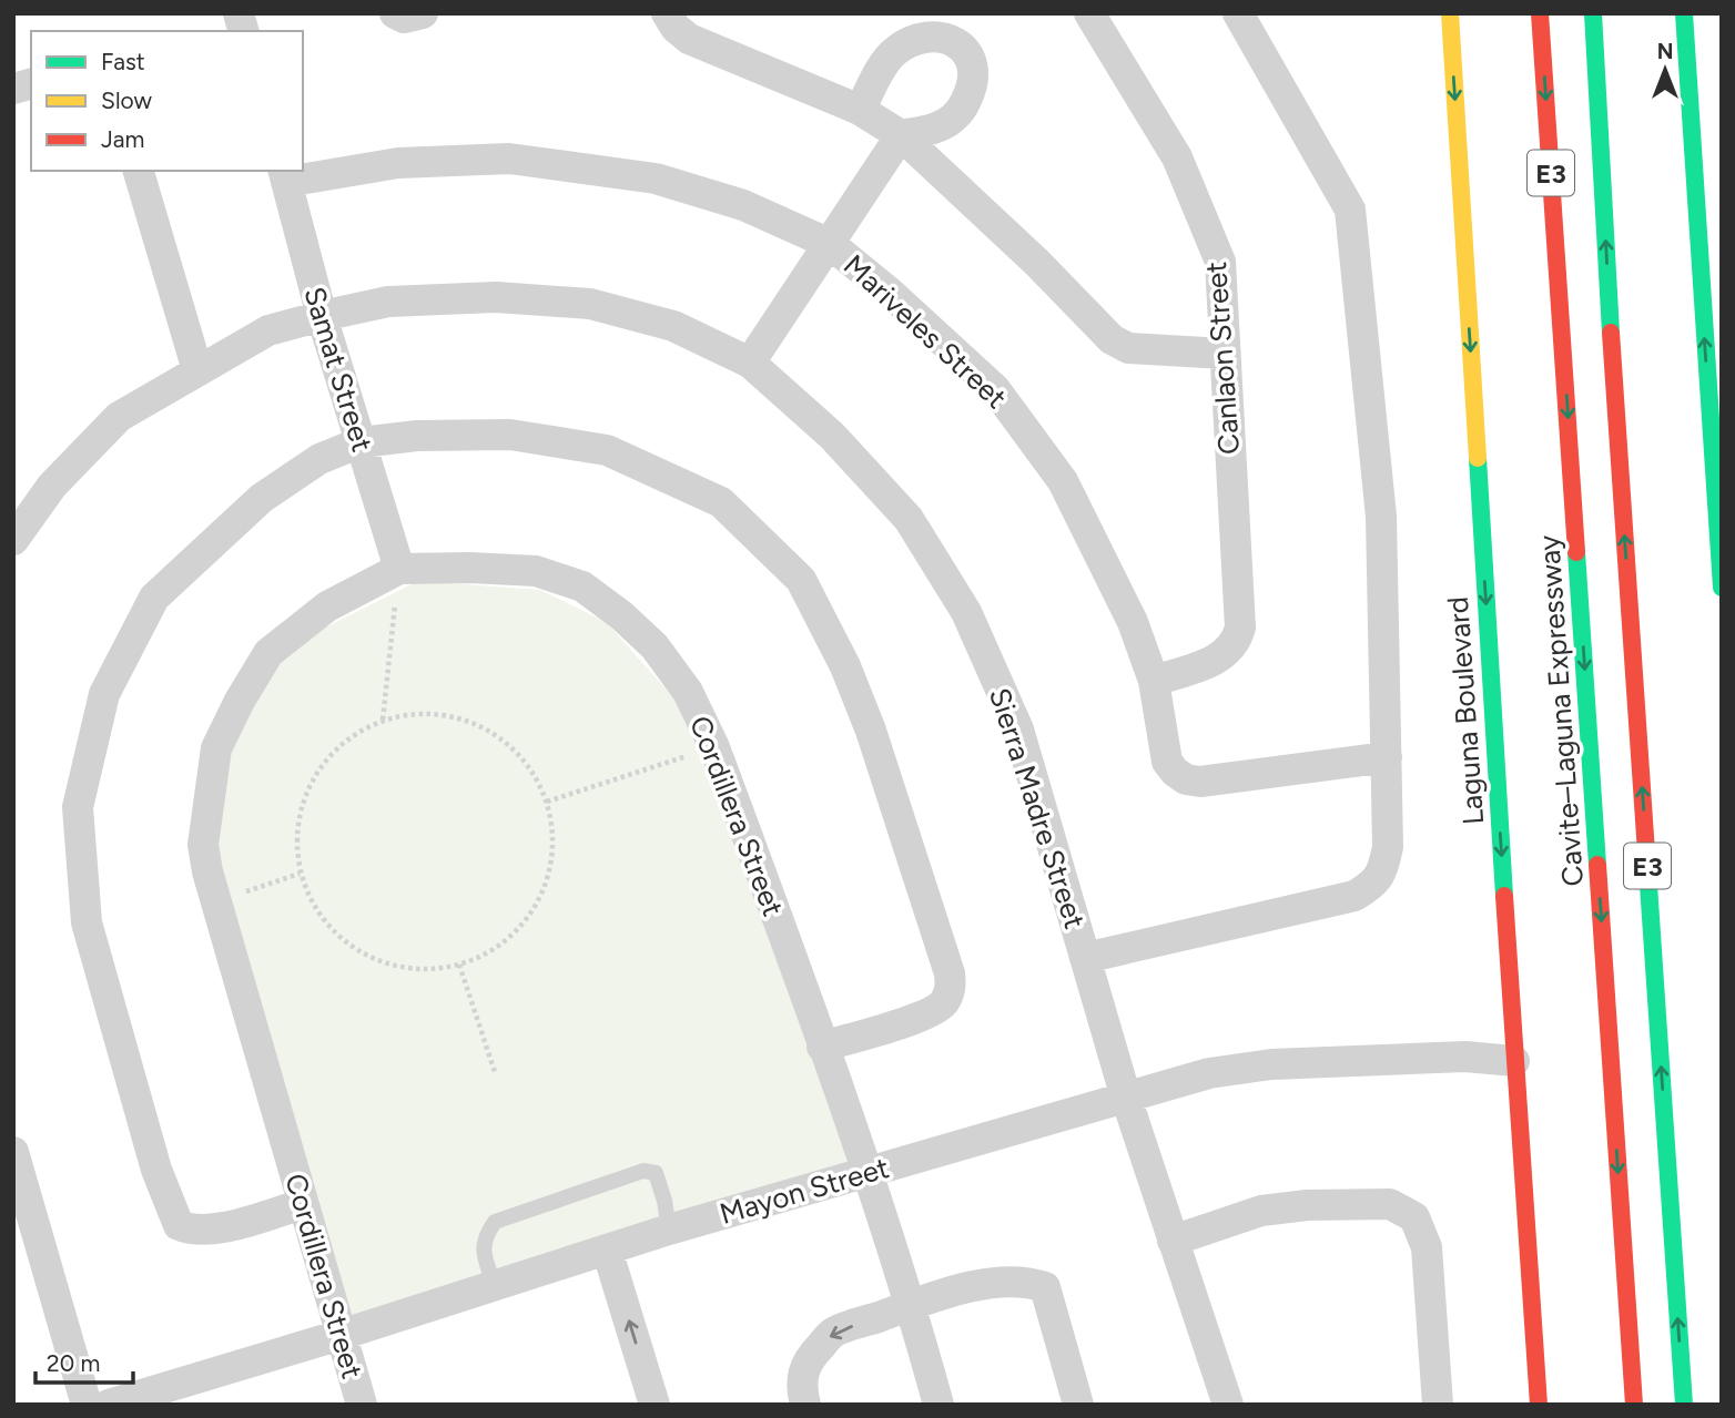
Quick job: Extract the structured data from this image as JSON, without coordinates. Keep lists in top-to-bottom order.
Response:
{
  "streets": {
    "main road": ["E3", "Laguna Boulevard", "Cavite–Laguna Expressway"],
    "street": [
      "Mariveles Street",
      "Canlaon Street",
      "Samat Street",
      "Sierra Madre Street",
      "Cordillera Street",
      "Mayon Street"
    ]
  },
  "crossings": [
    ["Mariveles Street", "Canlaon Street"],
    ["Mariveles Street", "Samat Street"],
    ["Samat Street", "Sierra Madre Street"],
    ["Samat Street", "Cordillera Street"],
    ["Laguna Boulevard", "Mayon Street"],
    ["Sierra Madre Street", "Mayon Street"],
    ["Cordillera Street", "Mayon Street"]
  ],
  "legend": ["Fast", "Slow", "Jam"],
  "scale_bar": "20 m",
  "north": "top"
}
